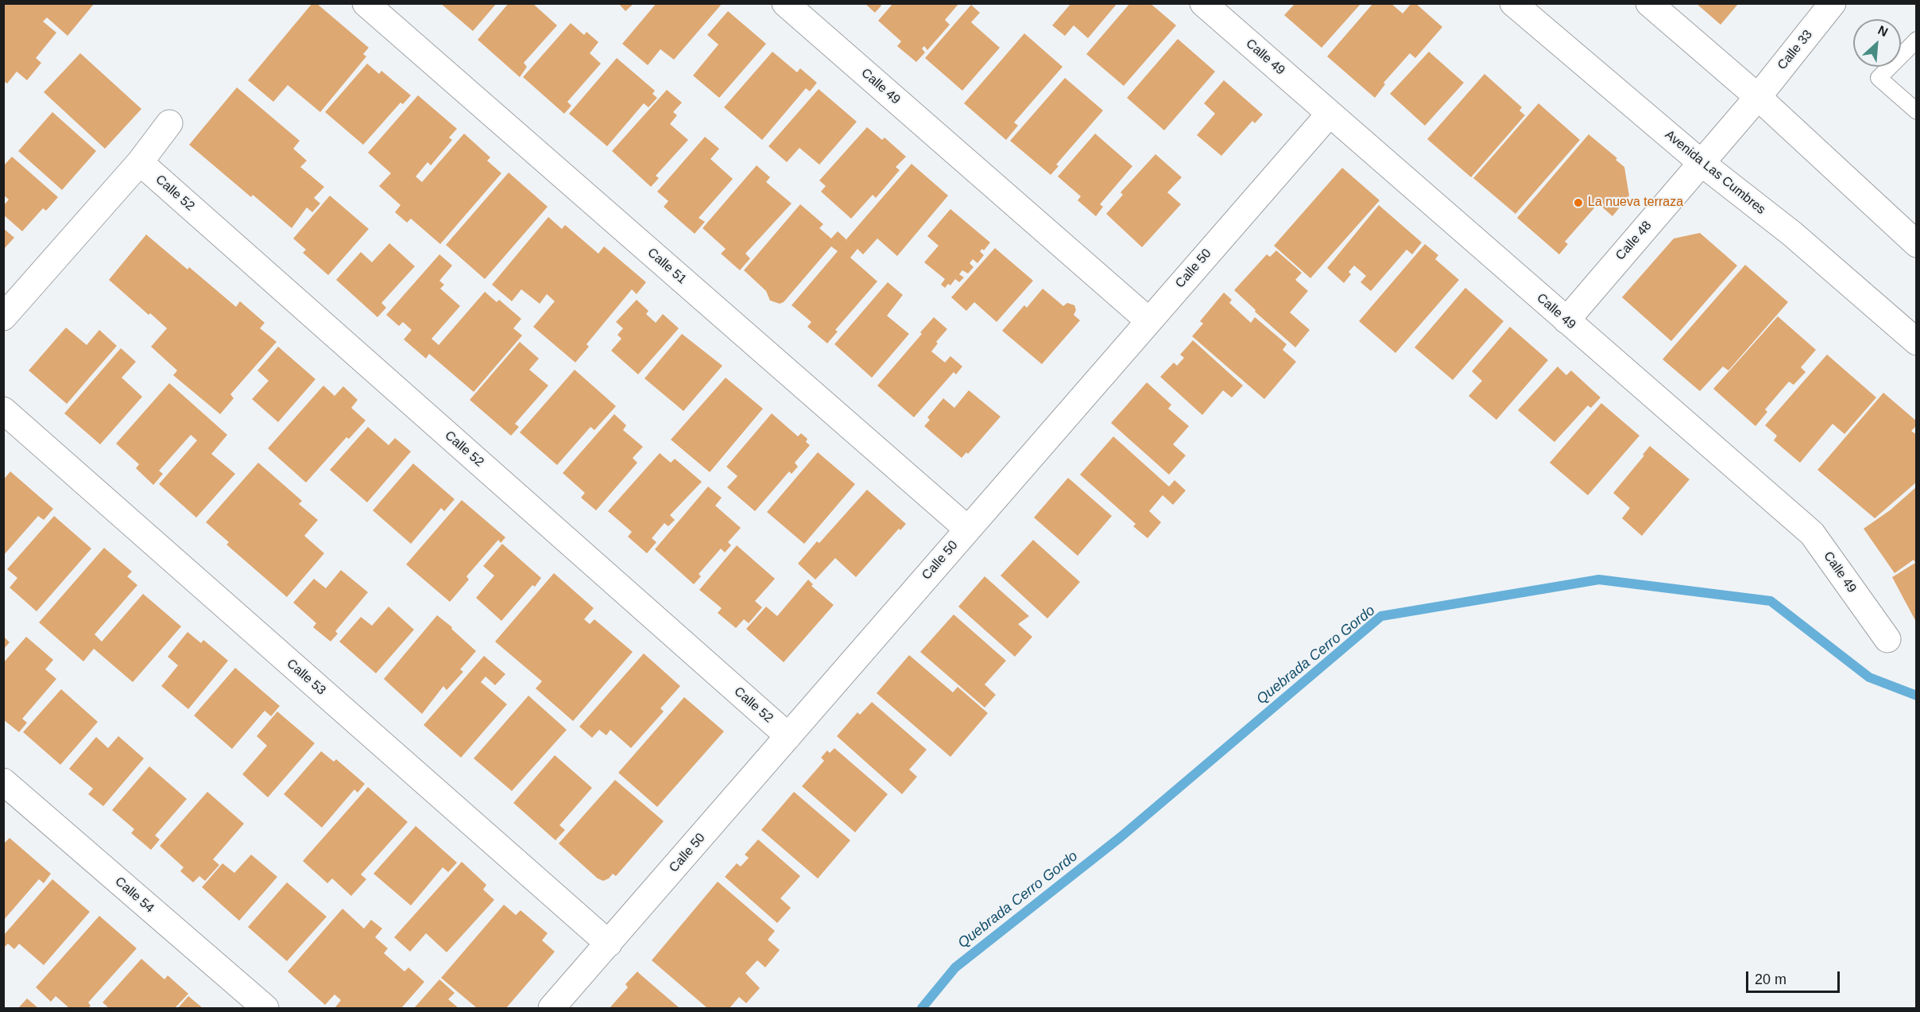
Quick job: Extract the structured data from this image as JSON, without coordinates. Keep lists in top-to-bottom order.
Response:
{
  "streets": {
    "street": [
      "Calle 33",
      "Calle 49",
      "Avenida Las Cumbres",
      "Calle 52",
      "Calle 48",
      "Calle 51",
      "Calle 50",
      "Calle 53",
      "Calle 54"
    ]
  },
  "crossings": [
    ["Calle 33", "Calle 48"],
    ["Calle 49", "Calle 48"],
    ["Calle 49", "Calle 50"],
    ["Avenida Las Cumbres", "Calle 48"],
    ["Calle 52", "Calle 50"],
    ["Calle 51", "Calle 50"],
    ["Calle 50", "Calle 53"]
  ],
  "water": ["Quebrada Cerro Gordo"],
  "places": ["La nueva terraza"],
  "scale_bar": "20 m",
  "north": "top right"
}
